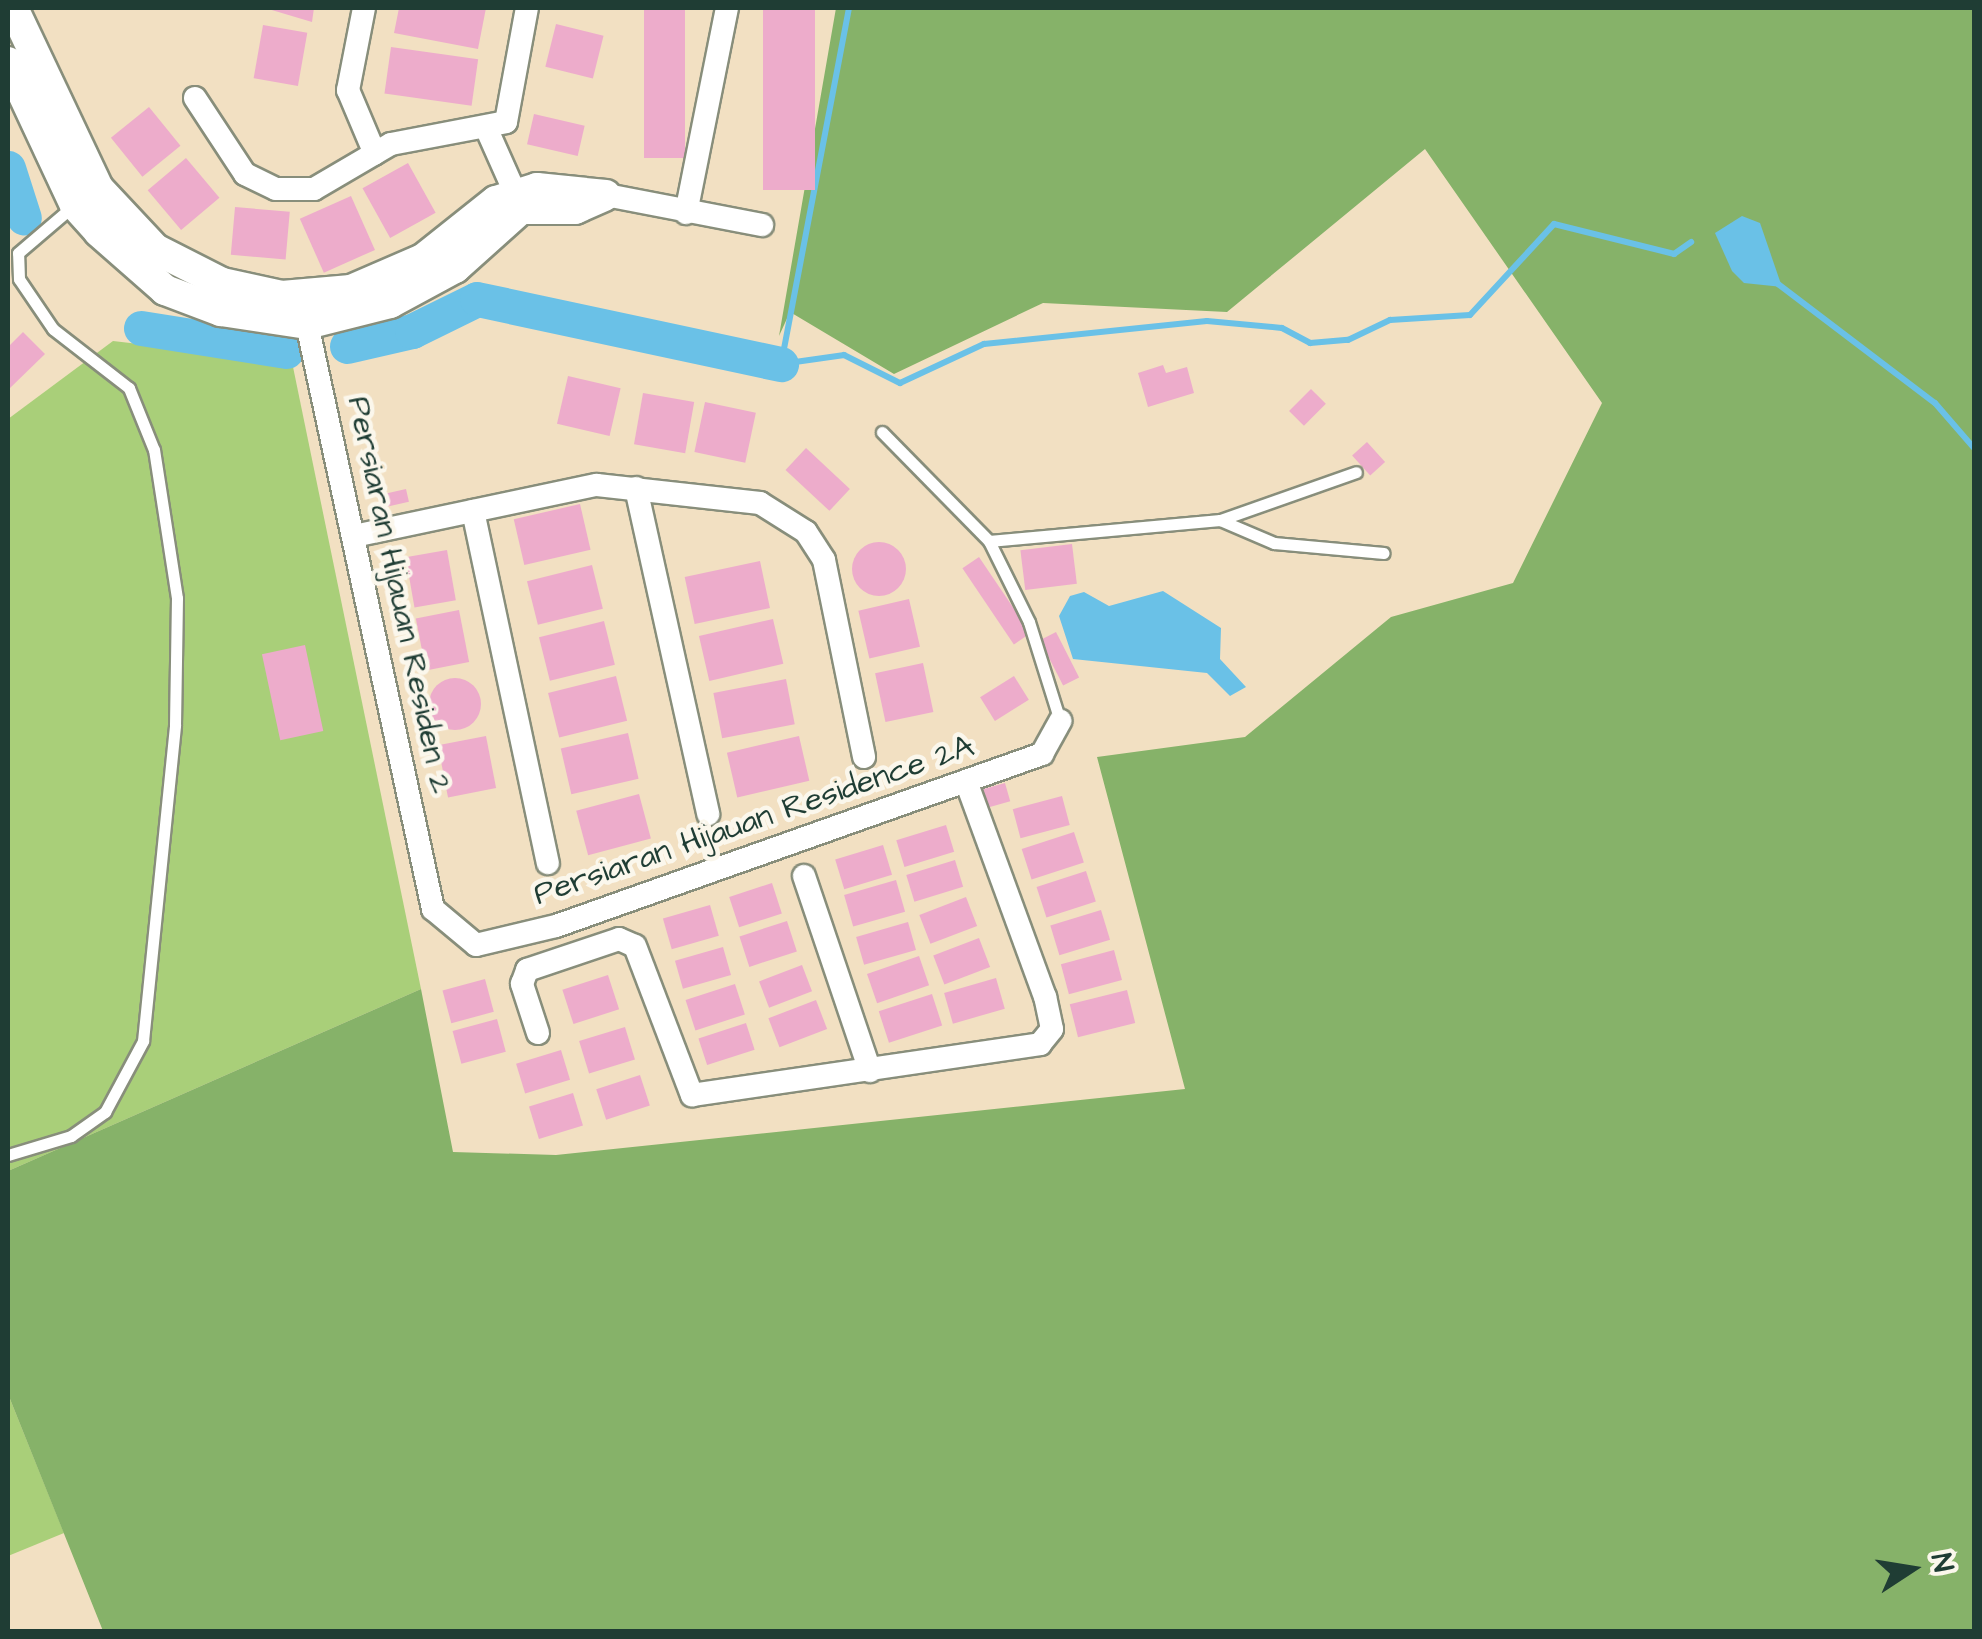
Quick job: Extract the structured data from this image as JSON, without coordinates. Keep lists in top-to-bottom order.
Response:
{
  "streets": {
    "street": ["Persiaran Hijauan Residen 2", "Persiaran Hijauan Residence 2A"]
  },
  "crossings": [
    ["Persiaran Hijauan Residen 2", "Persiaran Hijauan Residence 2A"]
  ],
  "north": "right"
}
